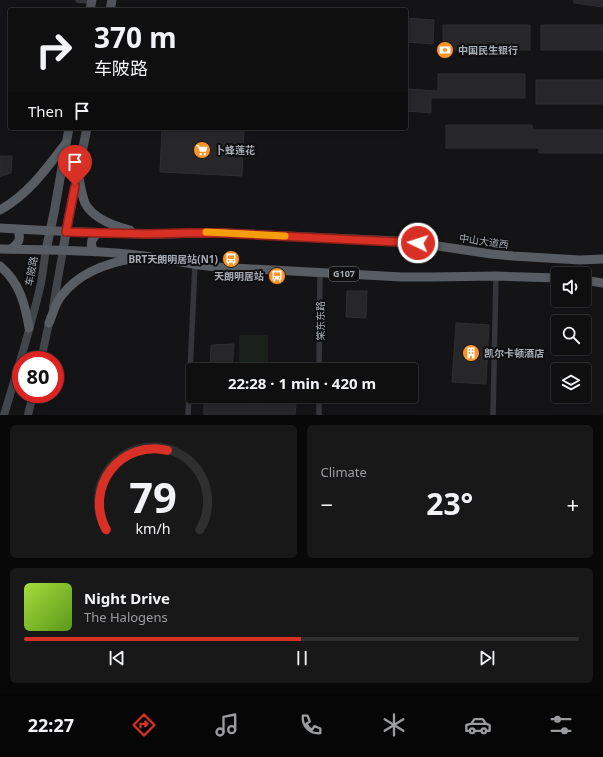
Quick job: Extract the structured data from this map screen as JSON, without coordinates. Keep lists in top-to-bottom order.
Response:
{
  "streets": {
    "highway": ["中山大道西", "G107"],
    "main road": ["车陂路"],
    "street": ["棠东东路"]
  },
  "crossings": [
    ["中山大道西", "车陂路"],
    ["车陂路", "G107"],
    ["G107", "棠东东路"]
  ],
  "places": {
    "bank": ["中国民生银行"],
    "supermarket": ["卜蜂莲花"],
    "bus stop": ["BRT天朗明居站(N1)", "天朗明居站"],
    "building": ["凯尔卡顿酒店"]
  },
  "page": {
    "turn": ["370 m", "车陂路"],
    "then": "Then",
    "limit": "80",
    "trip": "22:28 · 1 min · 420 m",
    "tile": "Climate",
    "heat": ["−", "23°", "+"],
    "song": ["Night Drive", "The Halogens"],
    "tabs": "22:27",
    "gauge": ["79", "km/h"]
  }
}
